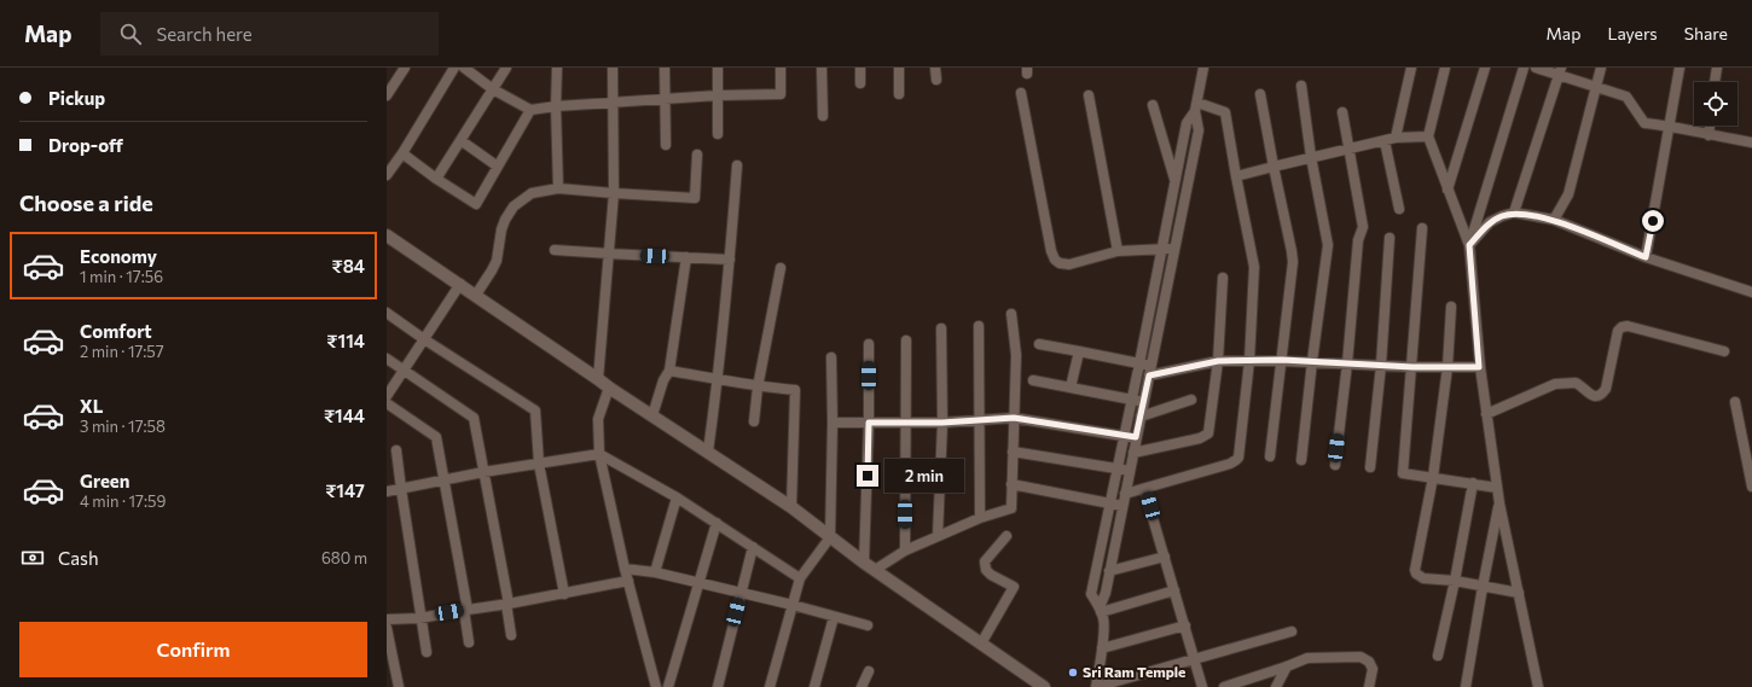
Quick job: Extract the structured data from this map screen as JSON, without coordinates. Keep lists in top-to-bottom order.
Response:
{
  "places": ["Sri Ram Temple"],
  "page": {
    "header": "Map",
    "search": "Search here",
    "nav": ["Map", "Layers", "Share"],
    "banner": ["Pickup", "Drop-off"],
    "heading": "Choose a ride",
    "list": [
      {
        "name": "Economy",
        "note": "1 min · 17:56",
        "value": "₹84"
      },
      {
        "name": "Comfort",
        "note": "2 min · 17:57",
        "value": "₹114"
      },
      {
        "name": "XL",
        "note": "3 min · 17:58",
        "value": "₹144"
      },
      {
        "name": "Green",
        "note": "4 min · 17:59",
        "value": "₹147"
      }
    ],
    "bubble": "2 min",
    "pay": ["Cash", "680 m"],
    "buttons": "Confirm"
  }
}
